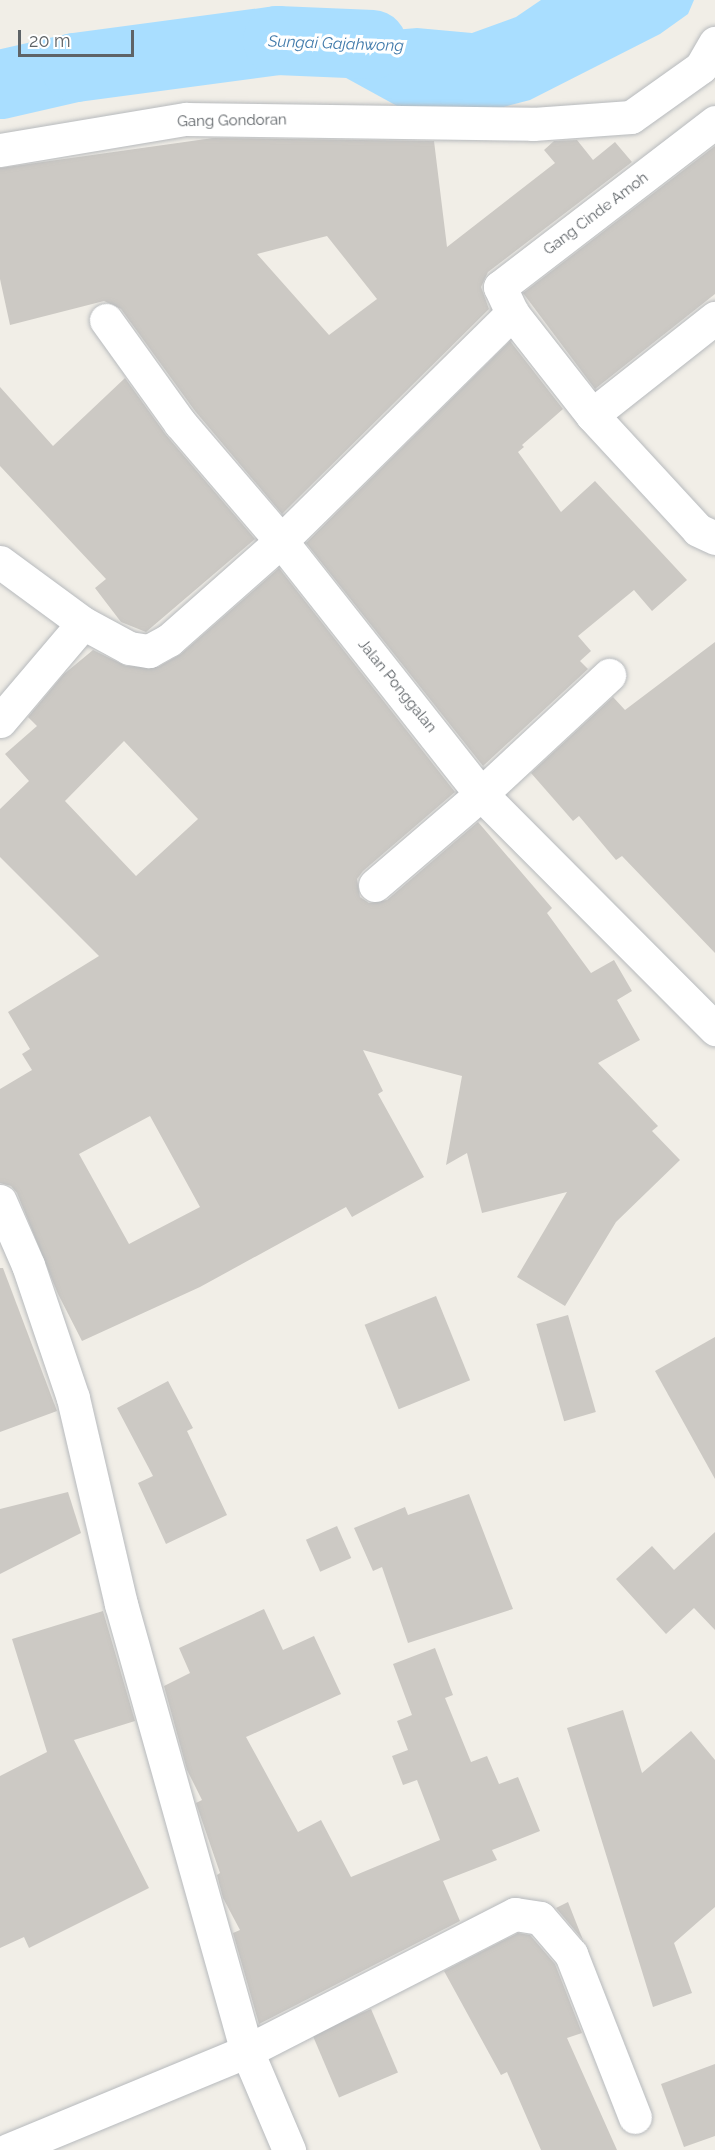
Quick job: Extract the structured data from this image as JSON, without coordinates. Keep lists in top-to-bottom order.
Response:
{
  "streets": {
    "street": ["Gang Gondoran", "Gang Cinde Amoh", "Jalan Ponggalan"]
  },
  "water": ["Sungai Gajahwong"],
  "scale_bar": "20 m"
}
